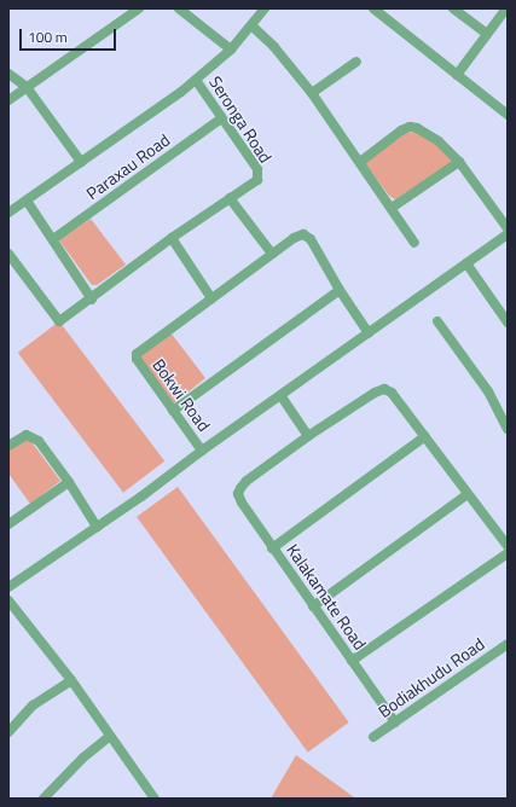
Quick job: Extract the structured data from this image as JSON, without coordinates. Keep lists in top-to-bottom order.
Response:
{
  "streets": {
    "street": [
      "Seronga Road",
      "Paraxau Road",
      "Bokwi Road",
      "Kalakamate Road",
      "Bodiakhudu Road"
    ]
  },
  "crossings": [
    ["Seronga Road", "Paraxau Road"],
    ["Kalakamate Road", "Bodiakhudu Road"]
  ],
  "scale_bar": "100 m"
}
